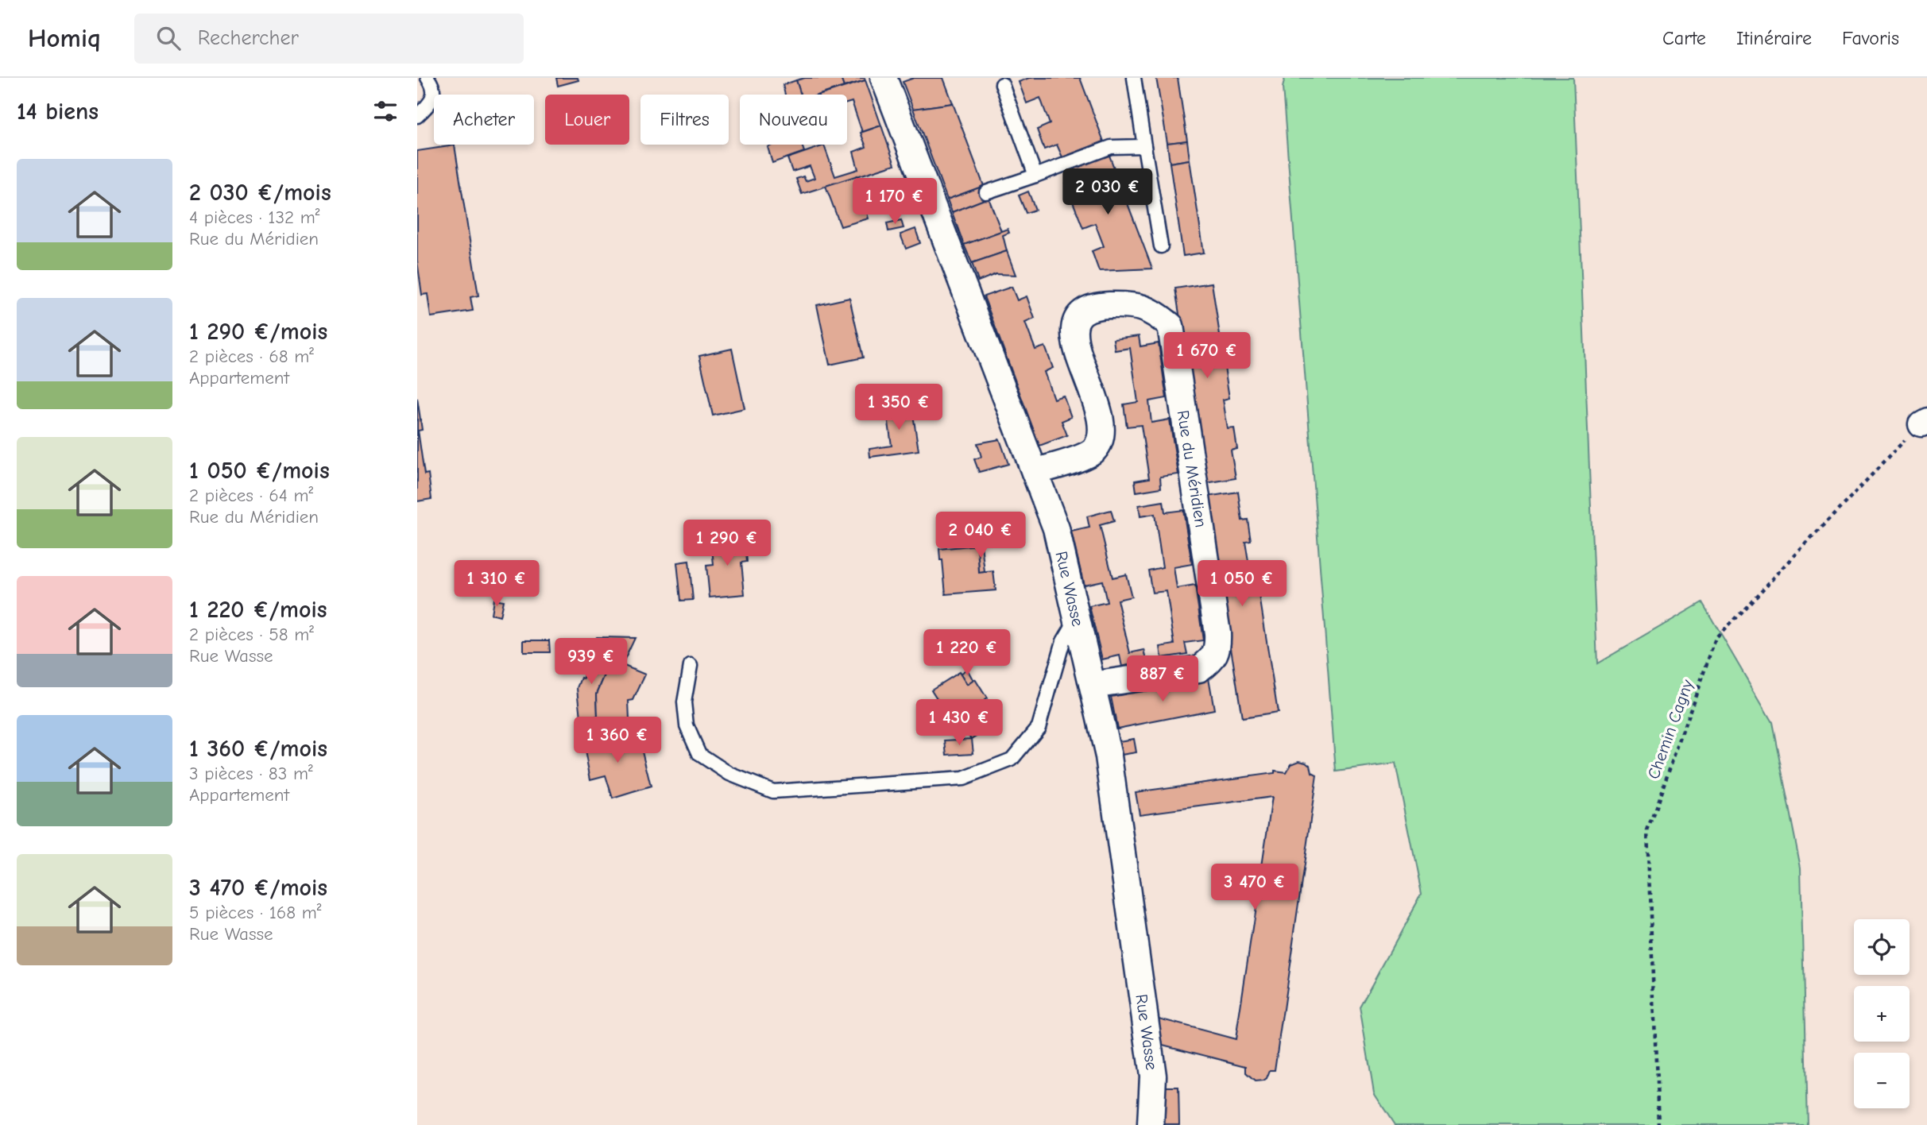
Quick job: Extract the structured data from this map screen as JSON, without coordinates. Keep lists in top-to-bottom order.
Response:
{
  "streets": {
    "street": ["Rue du Méridien", "Rue Wasse"],
    "path": ["Chemin Cagny"]
  },
  "crossings": [
    ["Rue du Méridien", "Rue Wasse"]
  ],
  "page": {
    "header": "Homiq",
    "search": "Rechercher",
    "nav": ["Carte", "Itinéraire", "Favoris"],
    "heading": "14 biens",
    "chip": [
      "Acheter",
      "Louer",
      "Filtres",
      "Nouveau"
    ],
    "list": [
      {
        "name": "2 030 €/mois",
        "note": "4 pièces · 132 m² · Rue du Méridien"
      },
      {
        "name": "1 290 €/mois",
        "note": "2 pièces · 68 m² · Appartement"
      },
      {
        "name": "1 050 €/mois",
        "note": "2 pièces · 64 m² · Rue du Méridien"
      },
      {
        "name": "1 220 €/mois",
        "note": "2 pièces · 58 m² · Rue Wasse"
      },
      {
        "name": "1 360 €/mois",
        "note": "3 pièces · 83 m² · Appartement"
      },
      {
        "name": "3 470 €/mois",
        "note": "5 pièces · 168 m² · Rue Wasse"
      }
    ],
    "price": [
      "2 030 €",
      "1 170 €",
      "1 670 €",
      "1 350 €",
      "2 040 €",
      "1 290 €",
      "1 310 €",
      "1 050 €",
      "1 220 €",
      "939 €",
      "887 €",
      "1 430 €",
      "1 360 €",
      "3 470 €"
    ],
    "map_buttons": ["+", "−"]
  }
}
